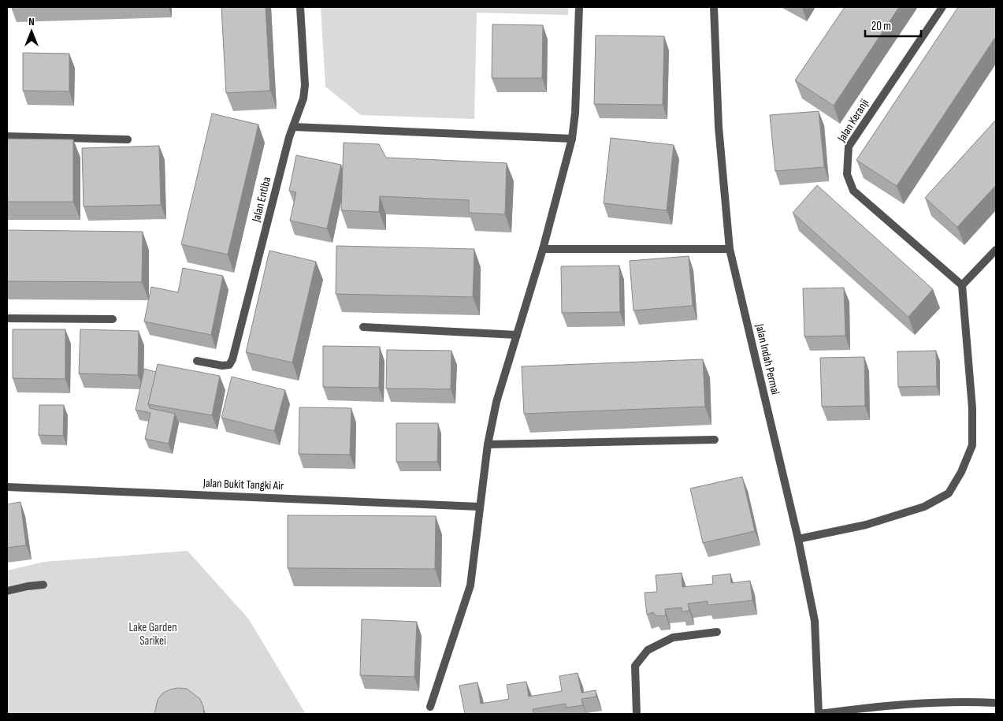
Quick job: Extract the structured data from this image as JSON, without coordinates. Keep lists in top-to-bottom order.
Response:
{
  "streets": {
    "street": [
      "Jalan Keranji",
      "Jalan Entiba",
      "Jalan Indah Permai",
      "Jalan Bukit Tangki Air"
    ]
  },
  "parks": ["Lake Garden Sarikei"],
  "scale_bar": "20 m",
  "north": "top"
}
